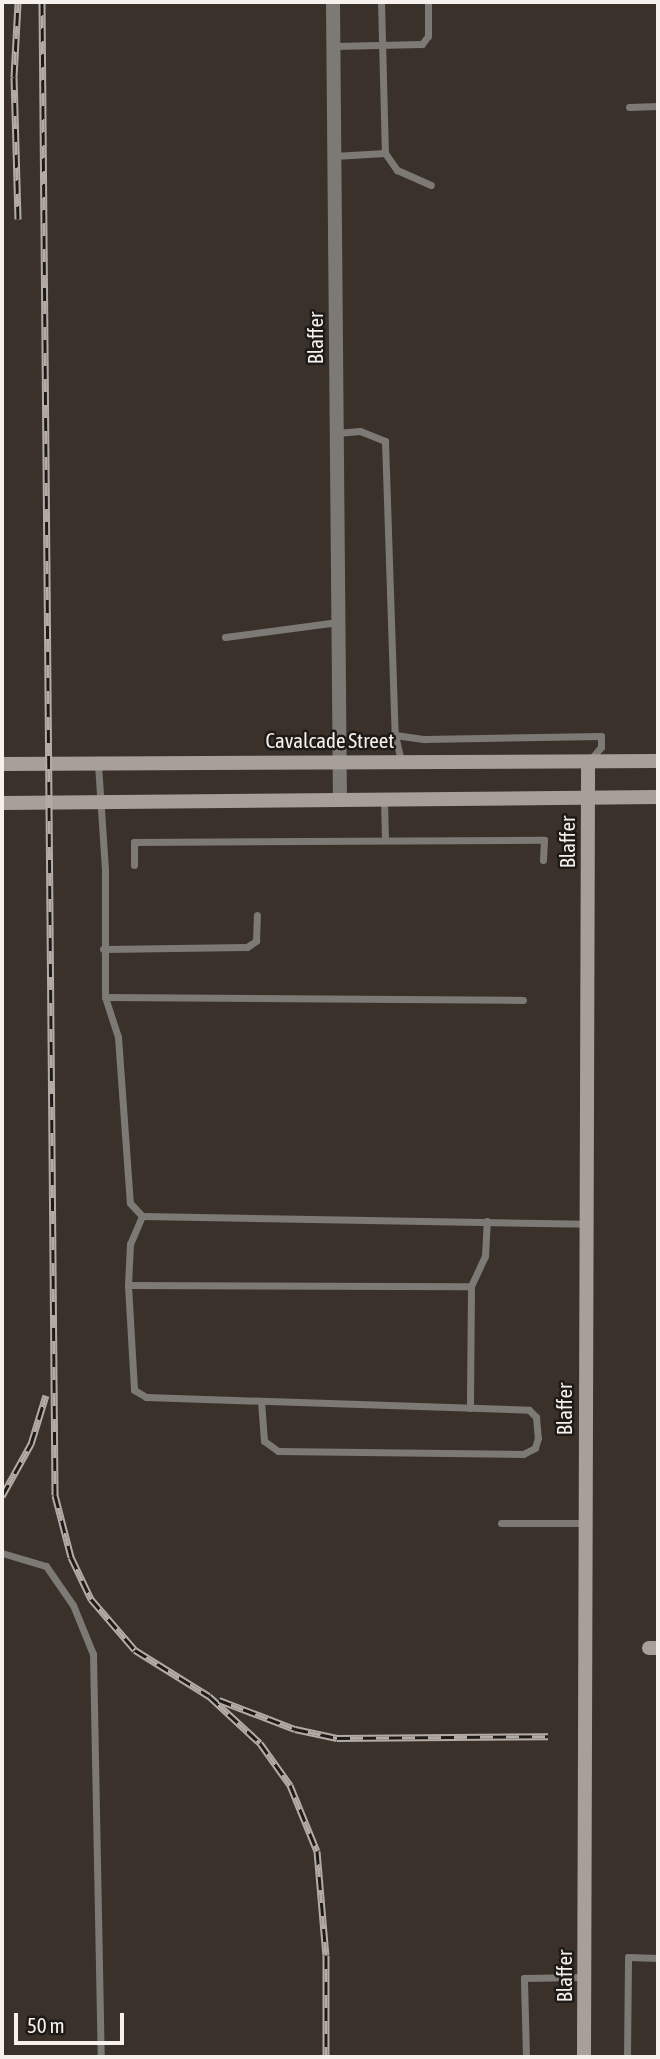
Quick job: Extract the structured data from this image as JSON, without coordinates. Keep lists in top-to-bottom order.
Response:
{
  "streets": {
    "main road": ["Blaffer", "Cavalcade Street"]
  },
  "crossings": [
    ["Blaffer", "Cavalcade Street"]
  ],
  "scale_bar": "50 m"
}
